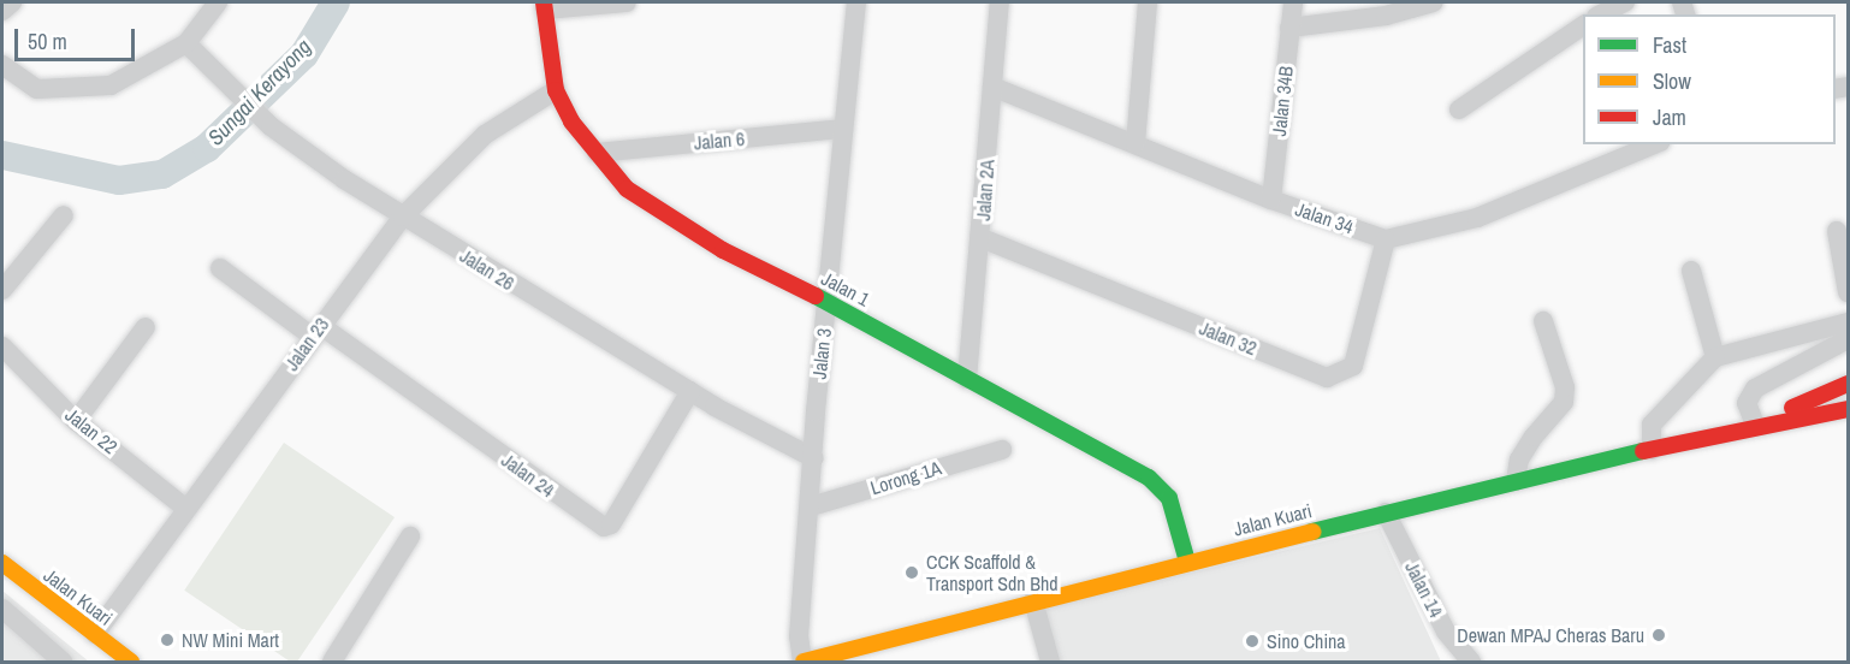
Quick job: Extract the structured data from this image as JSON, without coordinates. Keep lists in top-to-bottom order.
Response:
{
  "streets": {
    "street": [
      "Jalan 34B",
      "Jalan 6",
      "Jalan 2A",
      "Jalan 34",
      "Jalan 26",
      "Jalan 1",
      "Jalan 32",
      "Jalan 23",
      "Jalan 3",
      "Jalan 22",
      "Jalan 24",
      "Lorong 1A",
      "Jalan Kuari",
      "Jalan 14"
    ]
  },
  "crossings": [
    ["Jalan 34B", "Jalan 34"],
    ["Jalan 6", "Jalan 1"],
    ["Jalan 6", "Jalan 3"],
    ["Jalan 2A", "Jalan 34"],
    ["Jalan 2A", "Jalan 1"],
    ["Jalan 2A", "Jalan 32"],
    ["Jalan 34", "Jalan 32"],
    ["Jalan 26", "Jalan 23"],
    ["Jalan 26", "Jalan 3"],
    ["Jalan 26", "Jalan 24"],
    ["Jalan 1", "Jalan 23"],
    ["Jalan 1", "Jalan 3"],
    ["Jalan 1", "Jalan Kuari"],
    ["Jalan 23", "Jalan 22"],
    ["Jalan 23", "Jalan 24"],
    ["Jalan 23", "Jalan Kuari"],
    ["Jalan 3", "Lorong 1A"],
    ["Jalan 3", "Jalan Kuari"],
    ["Jalan Kuari", "Jalan 14"]
  ],
  "water": ["Sungai Kerayong"],
  "places": [
    "CCK Scaffold & Transport Sdn Bhd",
    "Dewan MPAJ Cheras Baru",
    "NW Mini Mart",
    "Sino China"
  ],
  "legend": ["Fast", "Slow", "Jam"],
  "scale_bar": "50 m"
}
